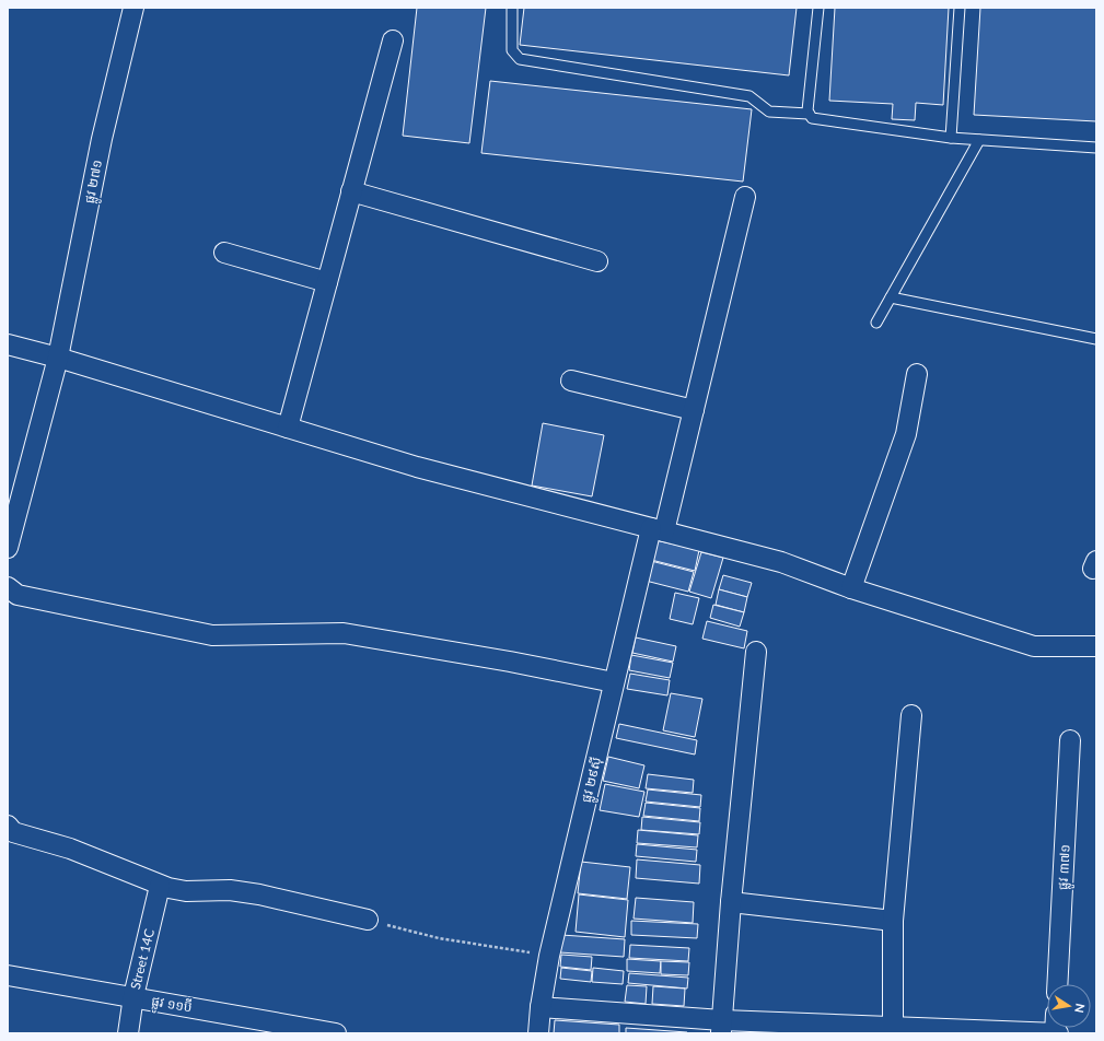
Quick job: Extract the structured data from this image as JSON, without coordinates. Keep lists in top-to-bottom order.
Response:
{
  "streets": {
    "street": [
      "ផ្លូវ ២៧១",
      "ផ្លូវ ២៩ស៊ី",
      "ផ្លូវ ៣៧១",
      "Street 14C",
      "ផ្លូវ ១១ប៊ី"
    ]
  },
  "crossings": [
    ["Street 14C", "ផ្លូវ ១១ប៊ី"]
  ],
  "north": "right"
}
